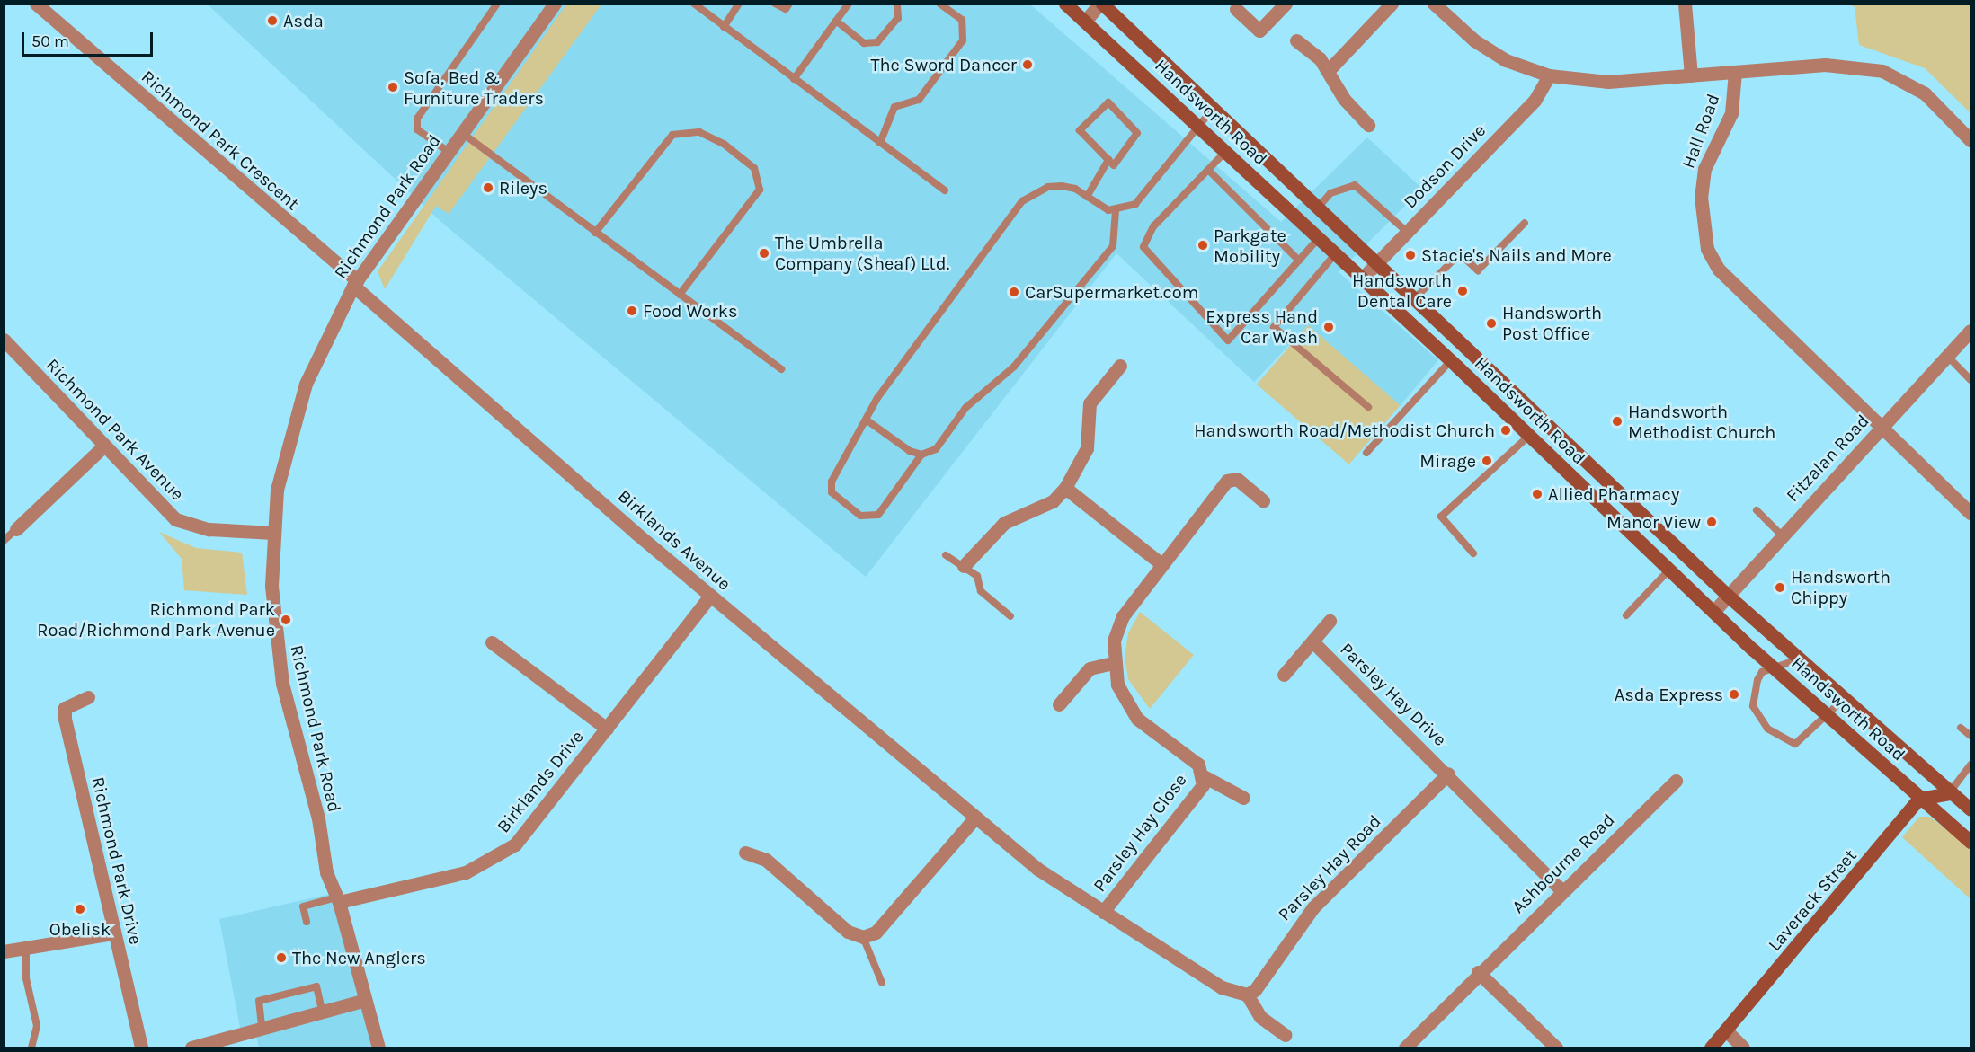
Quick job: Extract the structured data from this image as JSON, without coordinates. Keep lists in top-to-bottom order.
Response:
{
  "streets": {
    "main road": ["Handsworth Road", "Laverack Street"],
    "street": [
      "Hall Road",
      "Richmond Park Crescent",
      "Dodson Drive",
      "Richmond Park Road",
      "Richmond Park Avenue",
      "Fitzalan Road",
      "Birklands Avenue",
      "Parsley Hay Drive",
      "Birklands Drive",
      "Parsley Hay Close",
      "Richmond Park Drive",
      "Ashbourne Road",
      "Parsley Hay Road"
    ]
  },
  "crossings": [
    ["Handsworth Road", "Dodson Drive"],
    ["Handsworth Road", "Fitzalan Road"],
    ["Handsworth Road", "Laverack Street"],
    ["Hall Road", "Dodson Drive"],
    ["Hall Road", "Fitzalan Road"],
    ["Richmond Park Crescent", "Richmond Park Road"],
    ["Richmond Park Crescent", "Birklands Avenue"],
    ["Richmond Park Road", "Richmond Park Avenue"],
    ["Richmond Park Road", "Birklands Avenue"],
    ["Richmond Park Road", "Birklands Drive"],
    ["Birklands Avenue", "Birklands Drive"],
    ["Birklands Avenue", "Parsley Hay Close"],
    ["Parsley Hay Drive", "Ashbourne Road"],
    ["Parsley Hay Drive", "Parsley Hay Road"]
  ],
  "places": [
    "Asda",
    "The Sword Dancer",
    "Sofa, Bed & Furniture Traders",
    "Rileys",
    "Parkgate Mobility",
    "The Umbrella Company (Sheaf) Ltd.",
    "Stacie's Nails and More",
    "Handsworth Dental Care",
    "CarSupermarket.com",
    "Food Works",
    "Handsworth Post Office",
    "Express Hand Car Wash",
    "Handsworth Methodist Church",
    "Handsworth Road/Methodist Church",
    "Mirage",
    "Allied Pharmacy",
    "Manor View",
    "Handsworth Chippy",
    "Richmond Park Road/Richmond Park Avenue",
    "Asda Express",
    "Obelisk",
    "The New Anglers"
  ],
  "scale_bar": "50 m"
}
